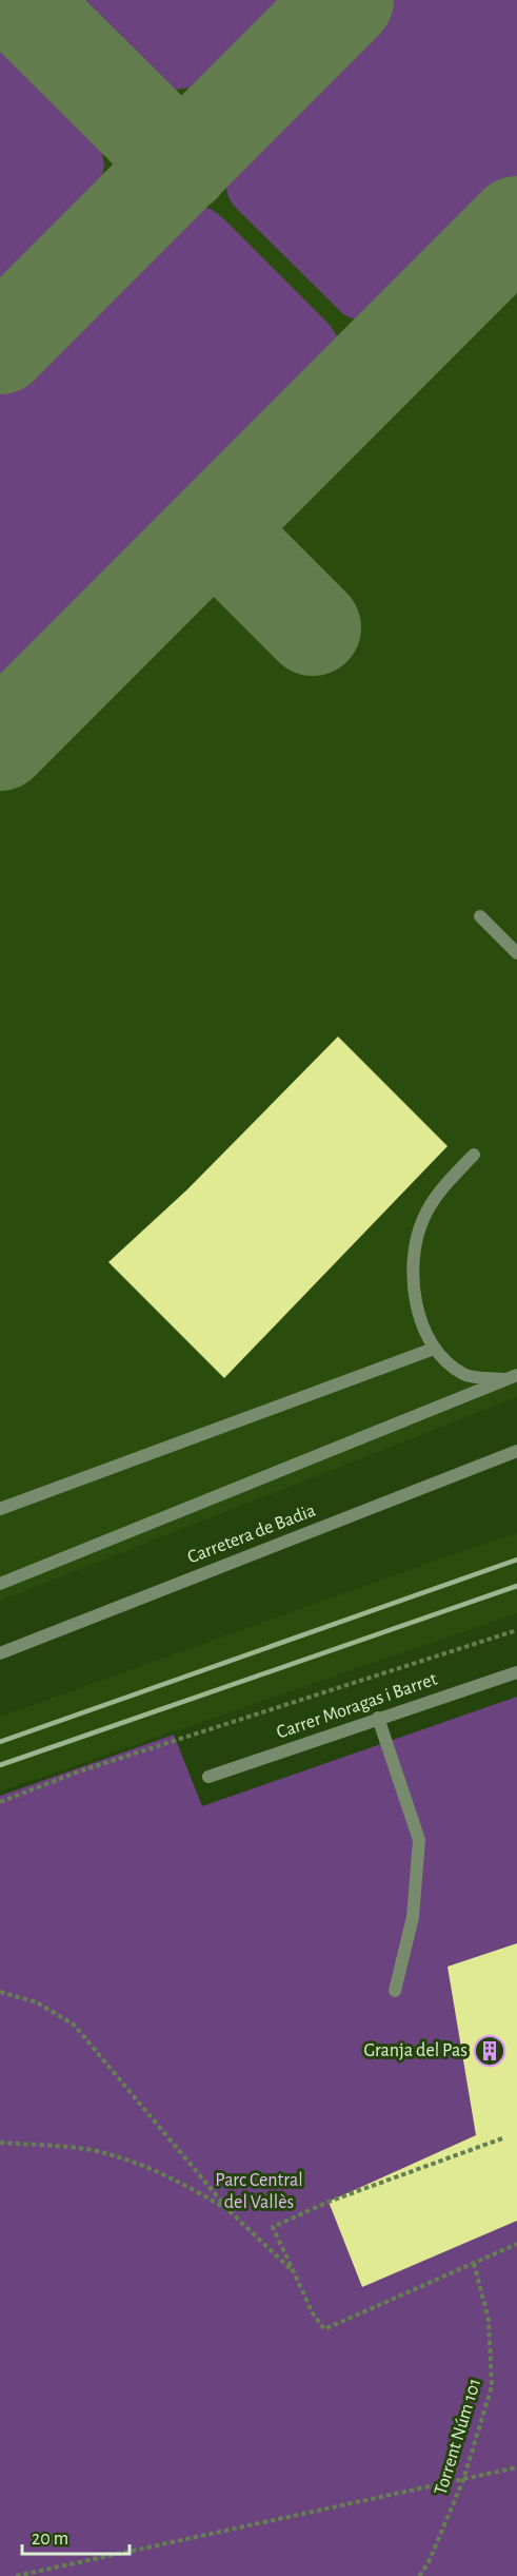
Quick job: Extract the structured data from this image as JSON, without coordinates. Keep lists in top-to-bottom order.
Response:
{
  "streets": {
    "street": ["Carretera de Badia", "Carrer Moragas i Barret"],
    "path": ["Torrent Núm 101"]
  },
  "parks": ["Parc Central del Vallès"],
  "places": {
    "building": ["Granja del Pas"]
  },
  "scale_bar": "20 m"
}
